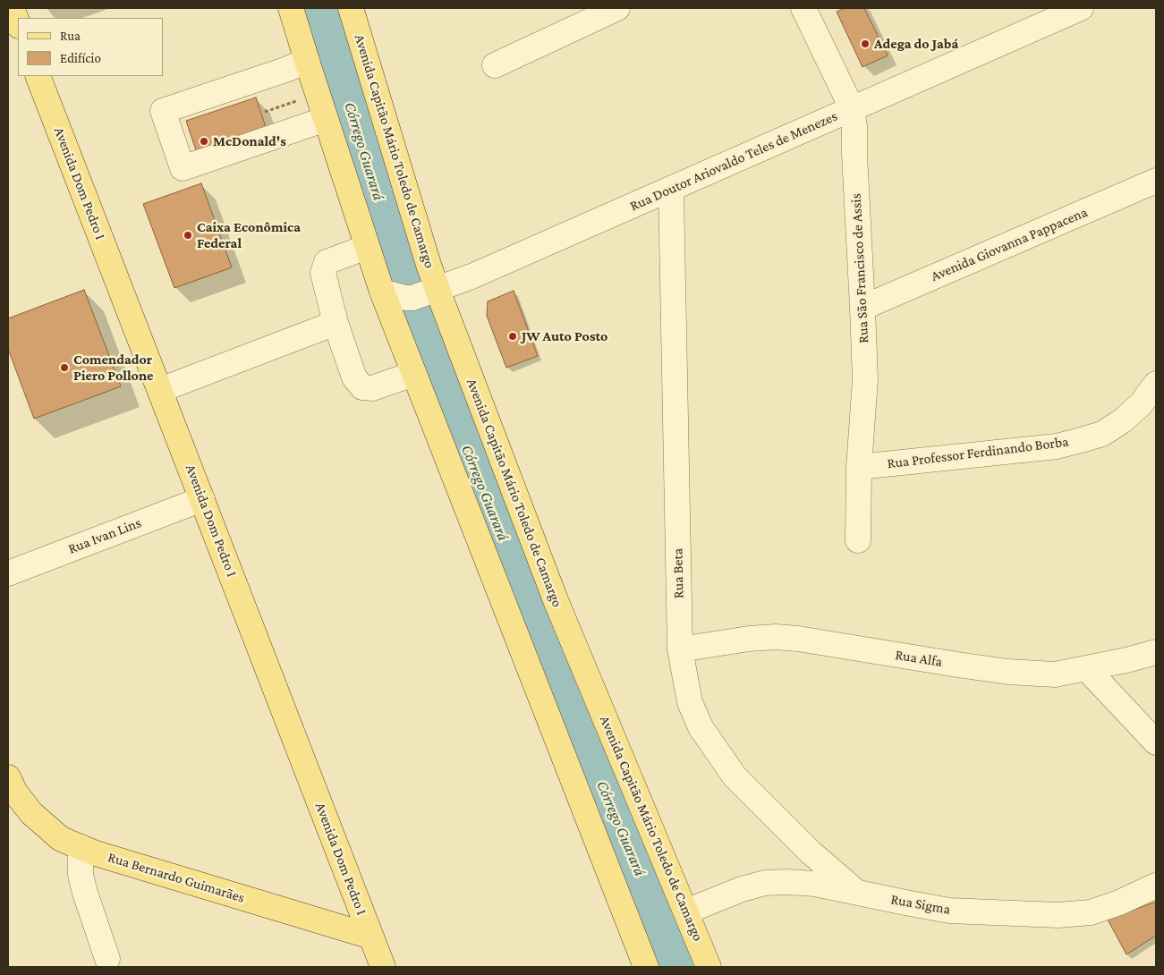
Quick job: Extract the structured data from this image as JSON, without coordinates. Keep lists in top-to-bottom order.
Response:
{
  "streets": {
    "main road": ["Avenida Capitão Mário Toledo de Camargo", "Avenida Dom Pedro I", "Rua Bernardo Guimarães"],
    "street": [
      "Rua Doutor Ariovaldo Teles de Menezes",
      "Avenida Giovanna Pappacena",
      "Rua São Francisco de Assis",
      "Rua Professor Ferdinando Borba",
      "Rua Ivan Lins",
      "Rua Beta",
      "Rua Alfa",
      "Rua Sigma"
    ]
  },
  "crossings": [
    ["Avenida Capitão Mário Toledo de Camargo", "Rua Doutor Ariovaldo Teles de Menezes"],
    ["Avenida Capitão Mário Toledo de Camargo", "Rua Sigma"],
    ["Rua Doutor Ariovaldo Teles de Menezes", "Rua São Francisco de Assis"],
    ["Rua Doutor Ariovaldo Teles de Menezes", "Rua Beta"],
    ["Avenida Dom Pedro I", "Rua Ivan Lins"],
    ["Avenida Dom Pedro I", "Rua Bernardo Guimarães"],
    ["Avenida Giovanna Pappacena", "Rua São Francisco de Assis"],
    ["Rua São Francisco de Assis", "Rua Professor Ferdinando Borba"],
    ["Rua Beta", "Rua Alfa"],
    ["Rua Beta", "Rua Sigma"]
  ],
  "water": ["Córrego Guarará"],
  "places": [
    "Adega do Jabá",
    "McDonald's",
    "Caixa Econômica Federal",
    "JW Auto Posto",
    "Comendador Piero Pollone"
  ],
  "legend": ["Rua", "Edifício"]
}
